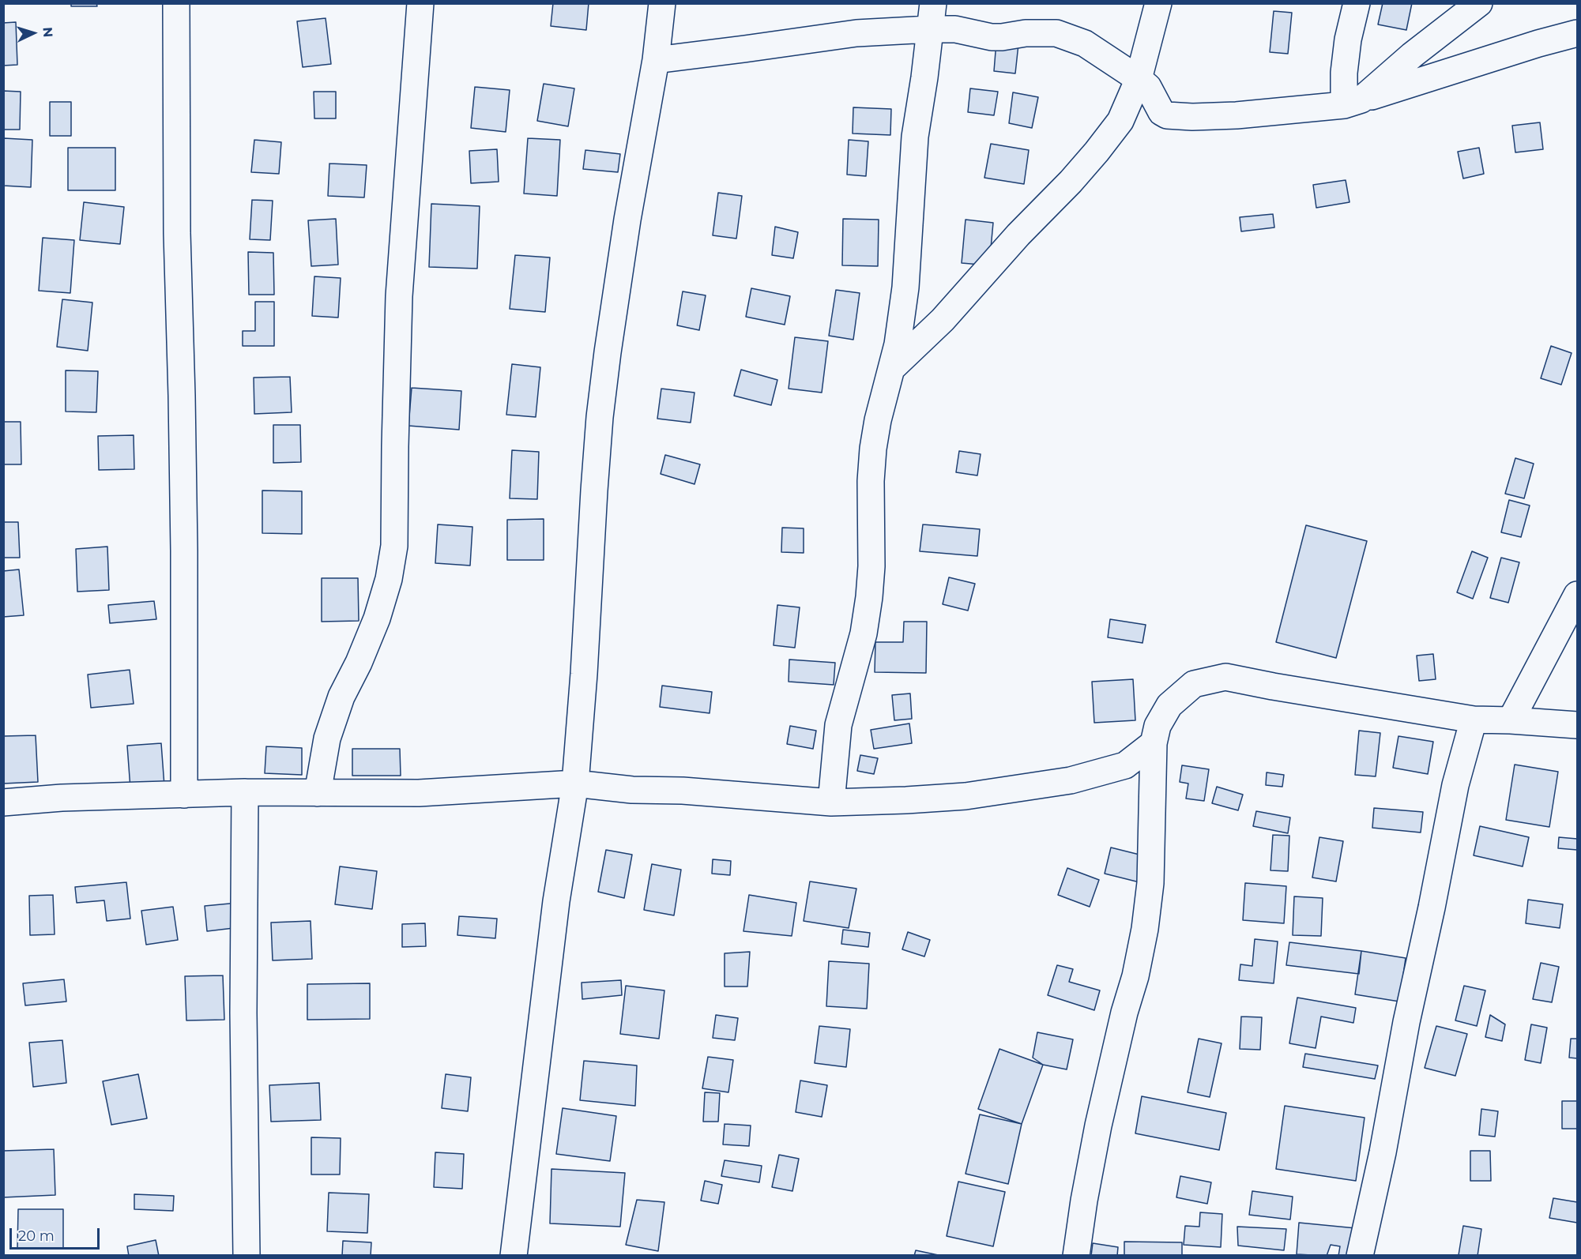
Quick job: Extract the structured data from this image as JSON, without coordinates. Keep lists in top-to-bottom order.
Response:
{
  "scale_bar": "20 m",
  "north": "right"
}
